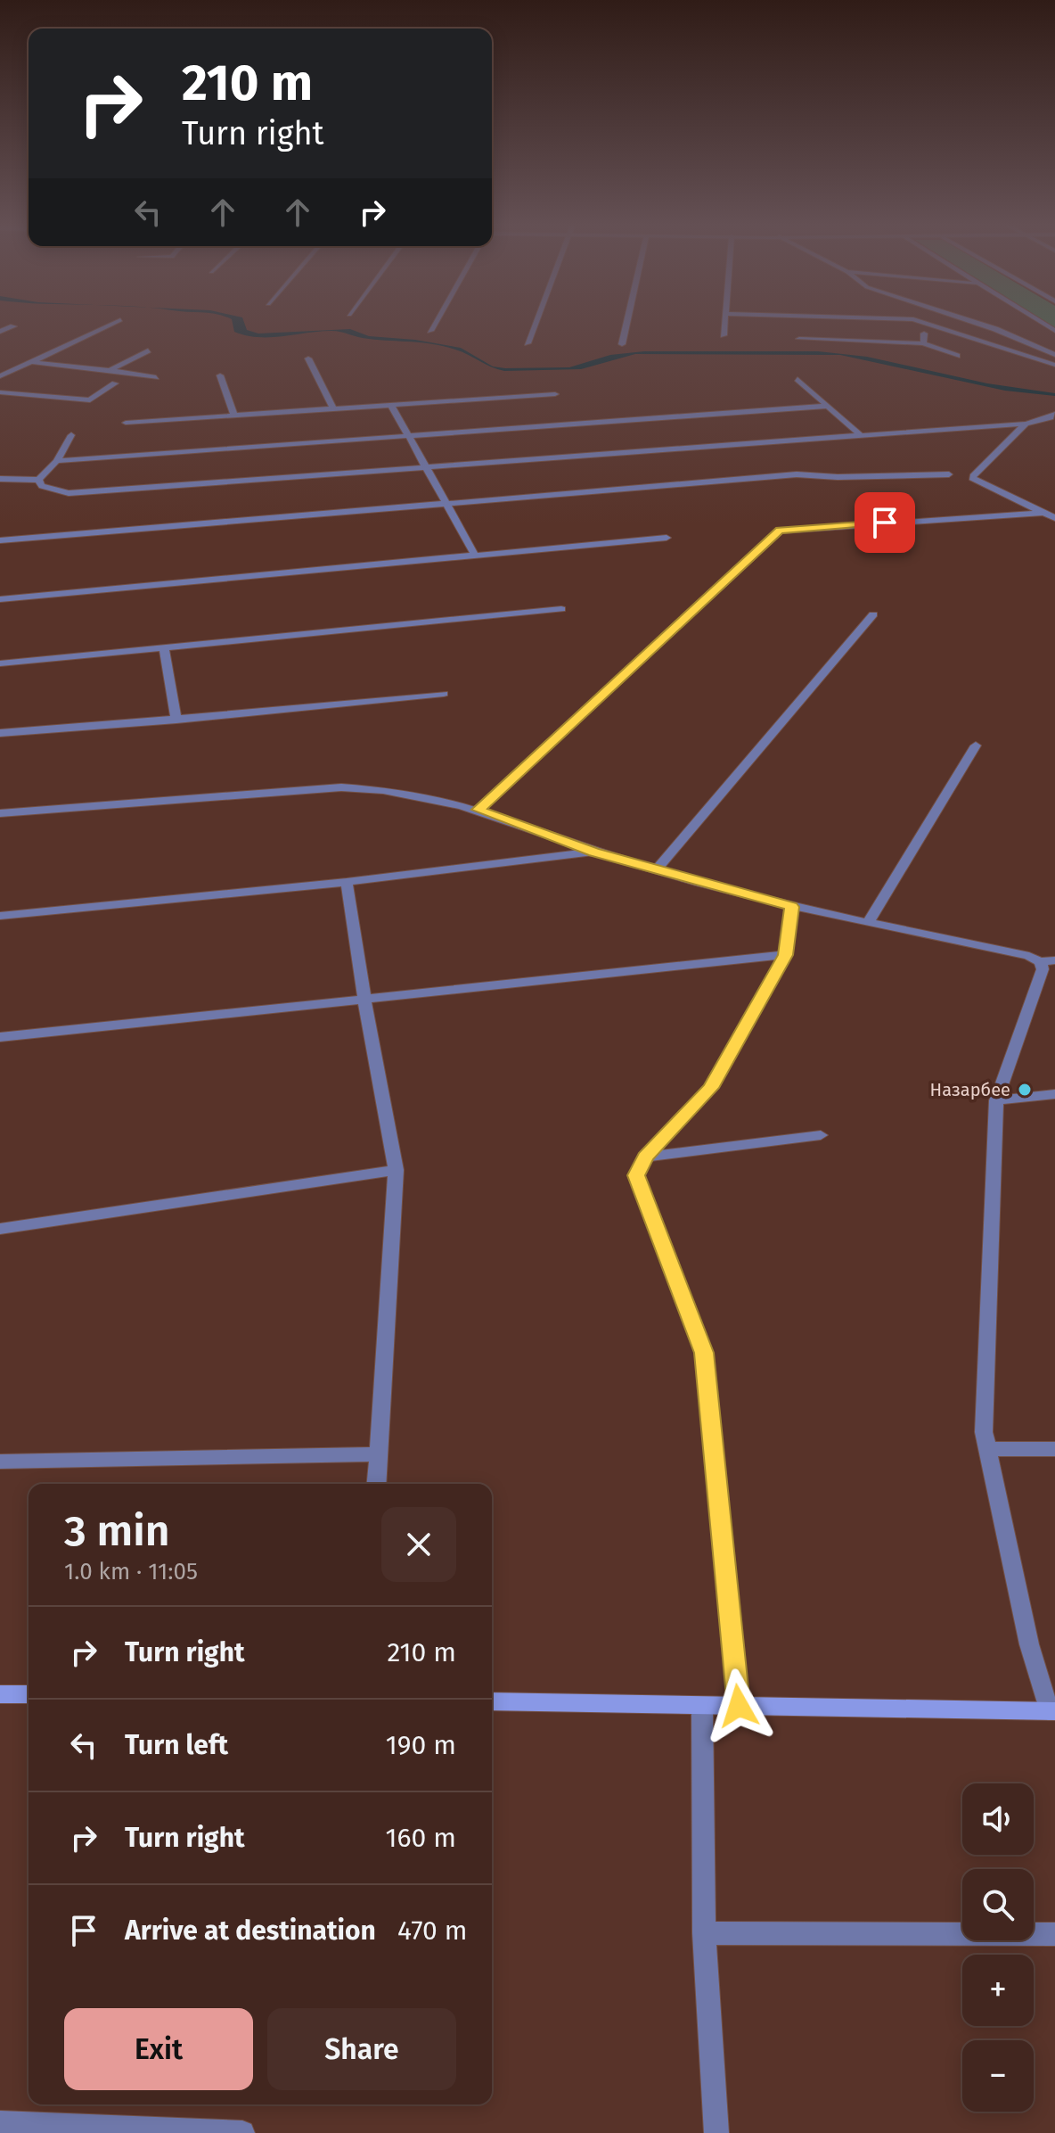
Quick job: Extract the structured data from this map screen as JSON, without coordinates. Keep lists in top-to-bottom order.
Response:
{
  "places": ["Назарбее"],
  "page": {
    "turn": ["210 m", "Turn right"],
    "heading": ["3 min", "1.0 km · 11:05"],
    "list": [
      {
        "name": "Turn right",
        "value": "210 m"
      },
      {
        "name": "Turn left",
        "value": "190 m"
      },
      {
        "name": "Turn right",
        "value": "160 m"
      },
      {
        "name": "Arrive at destination",
        "value": "470 m"
      }
    ],
    "map_buttons": ["+", "−"],
    "buttons": ["Exit", "Share"]
  }
}
